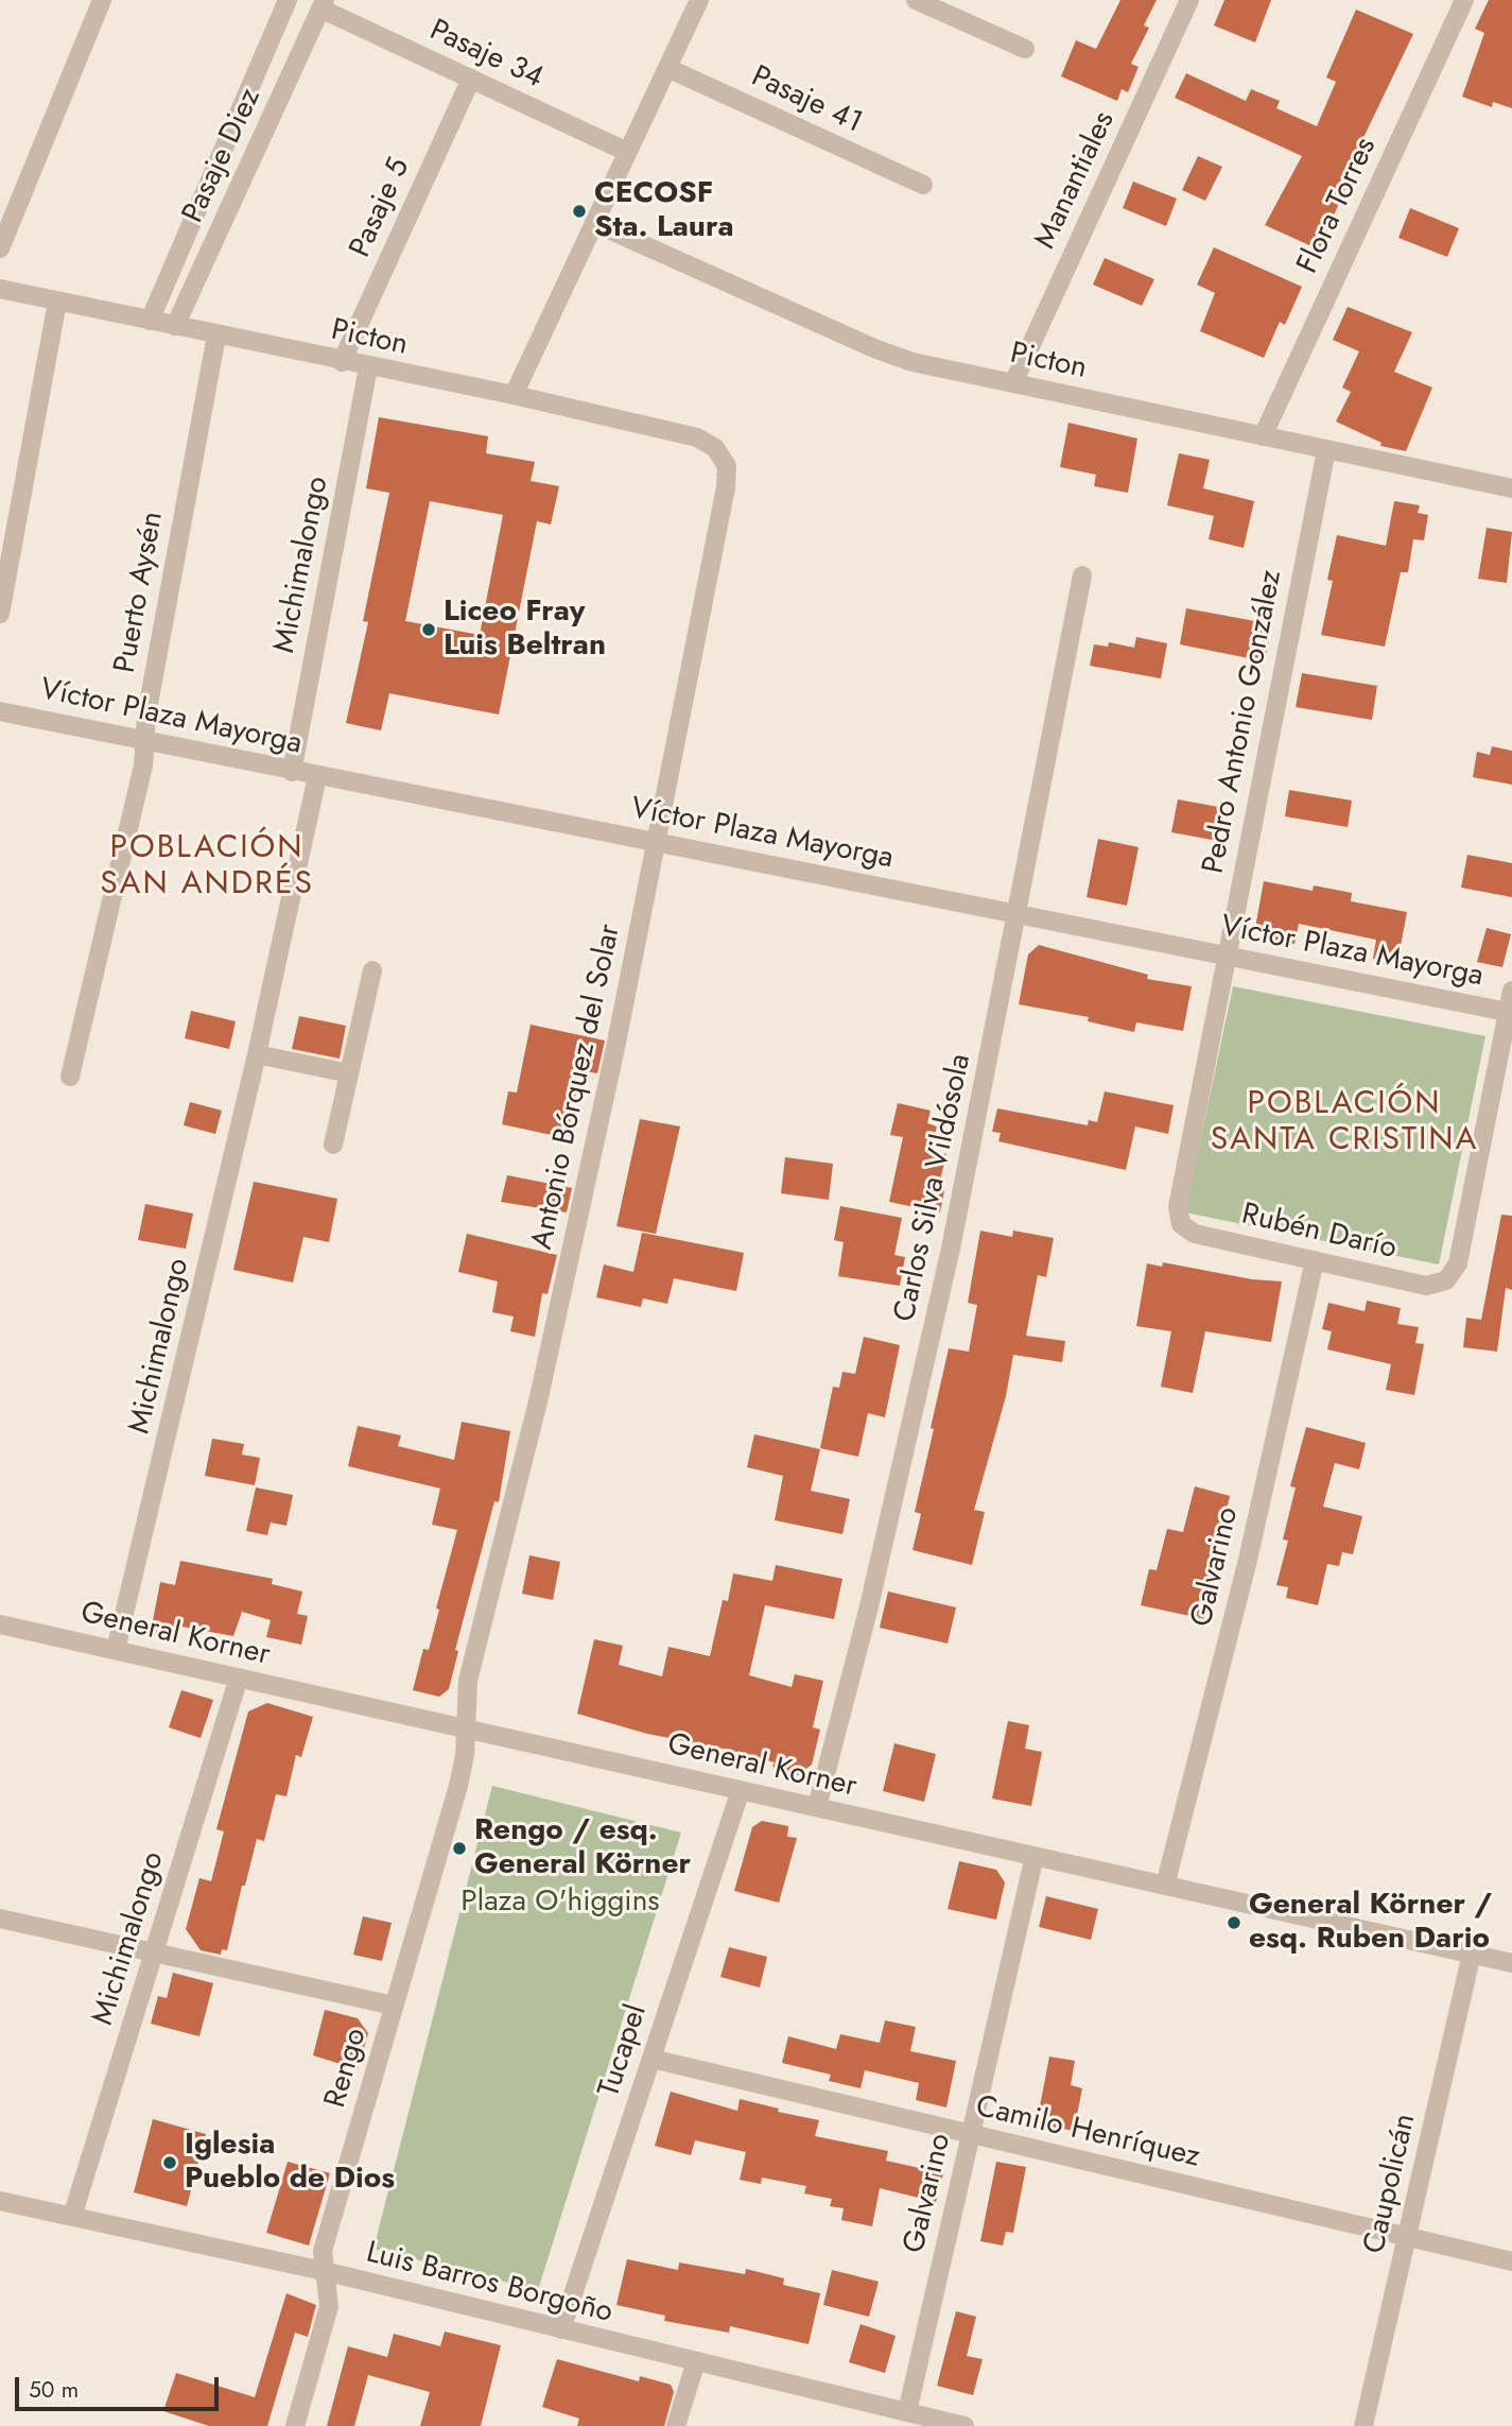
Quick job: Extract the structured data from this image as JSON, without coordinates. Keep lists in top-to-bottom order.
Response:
{
  "streets": {
    "street": [
      "Pasaje 34",
      "Pasaje 41",
      "Pasaje Diez",
      "Manantiales",
      "Flora Torres",
      "Pasaje 5",
      "Picton",
      "Michimalongo",
      "Puerto Aysén",
      "Víctor Plaza Mayorga",
      "Pedro Antonio González",
      "Antonio Bórquez del Solar",
      "Carlos Silva Vildósola",
      "Rubén Darío",
      "Galvarino",
      "General Korner",
      "Tucapel",
      "Rengo",
      "Camilo Henríquez",
      "Caupolicán",
      "Luis Barros Borgoño"
    ]
  },
  "crossings": [
    ["Pasaje 34", "Pasaje Diez"],
    ["Pasaje 34", "Pasaje 5"],
    ["Pasaje Diez", "Picton"],
    ["Manantiales", "Picton"],
    ["Flora Torres", "Picton"],
    ["Pasaje 5", "Picton"],
    ["Picton", "Michimalongo"],
    ["Picton", "Puerto Aysén"],
    ["Picton", "Pedro Antonio González"],
    ["Picton", "Antonio Bórquez del Solar"],
    ["Michimalongo", "Víctor Plaza Mayorga"],
    ["Michimalongo", "General Korner"],
    ["Michimalongo", "Luis Barros Borgoño"],
    ["Puerto Aysén", "Víctor Plaza Mayorga"],
    ["Víctor Plaza Mayorga", "Pedro Antonio González"],
    ["Víctor Plaza Mayorga", "Antonio Bórquez del Solar"],
    ["Víctor Plaza Mayorga", "Carlos Silva Vildósola"],
    ["Víctor Plaza Mayorga", "Rubén Darío"],
    ["Pedro Antonio González", "Rubén Darío"],
    ["Antonio Bórquez del Solar", "General Korner"],
    ["Antonio Bórquez del Solar", "Rengo"],
    ["Carlos Silva Vildósola", "General Korner"],
    ["Rubén Darío", "Galvarino"],
    ["Galvarino", "General Korner"],
    ["Galvarino", "Camilo Henríquez"],
    ["Galvarino", "Luis Barros Borgoño"],
    ["General Korner", "Tucapel"],
    ["General Korner", "Rengo"],
    ["General Korner", "Caupolicán"],
    ["Tucapel", "Camilo Henríquez"],
    ["Tucapel", "Luis Barros Borgoño"],
    ["Rengo", "Luis Barros Borgoño"],
    ["Camilo Henríquez", "Caupolicán"]
  ],
  "districts": ["POBLACIÓN SAN ANDRÉS", "POBLACIÓN SANTA CRISTINA"],
  "parks": ["Plaza O'higgins"],
  "places": [
    "CECOSF Sta. Laura",
    "Liceo Fray Luis Beltran",
    "Rengo / esq. General Körner",
    "General Körner / esq. Ruben Dario",
    "Iglesia Pueblo de Dios"
  ],
  "scale_bar": "50 m"
}
